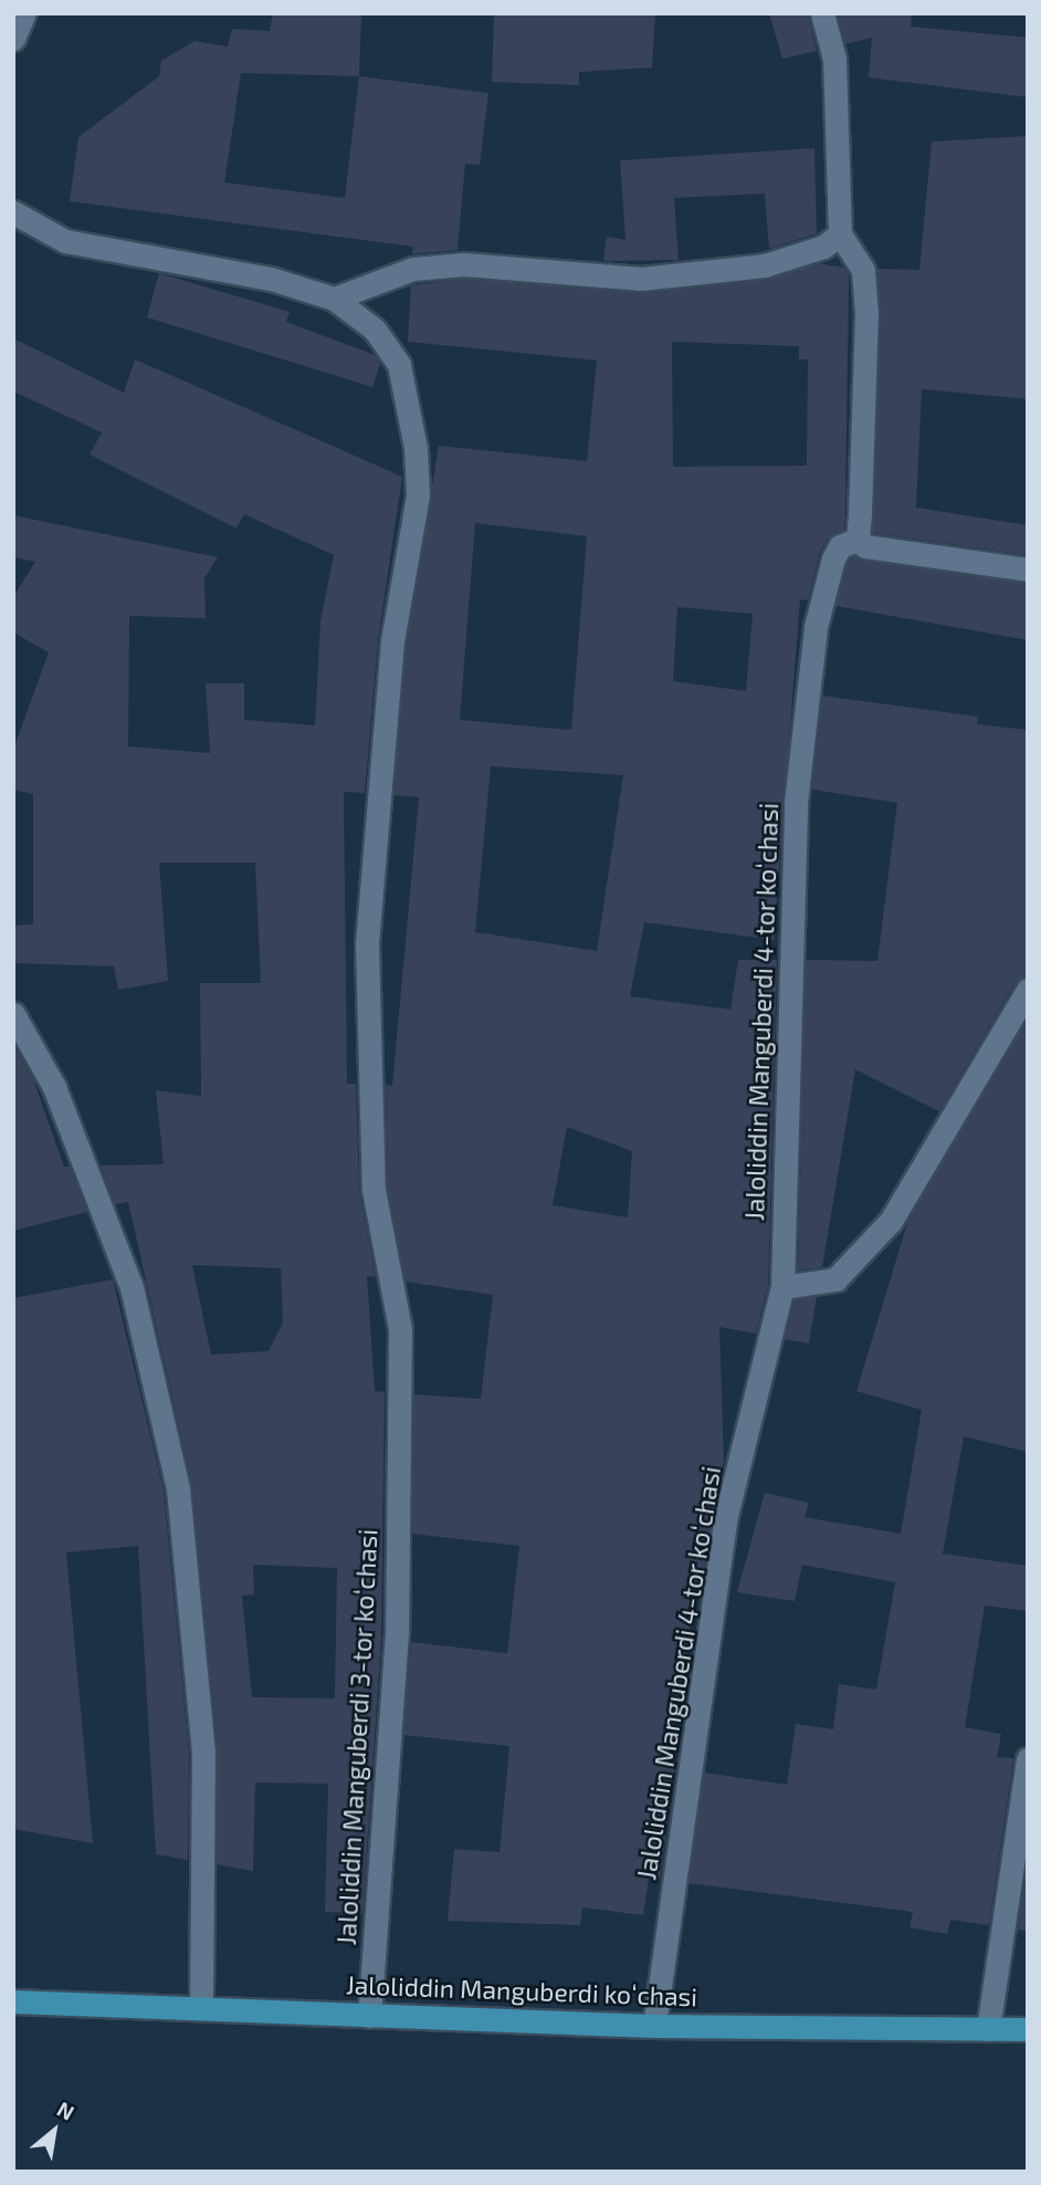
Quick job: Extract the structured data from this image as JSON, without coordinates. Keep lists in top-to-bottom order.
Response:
{
  "streets": {
    "main road": ["Jaloliddin Manguberdi koʻchasi"],
    "street": ["Jaloliddin Manguberdi 4-tor koʻchasi", "Jaloliddin Manguberdi 3-tor koʻchasi"]
  },
  "crossings": [
    ["Jaloliddin Manguberdi 4-tor koʻchasi", "Jaloliddin Manguberdi koʻchasi"],
    ["Jaloliddin Manguberdi 3-tor koʻchasi", "Jaloliddin Manguberdi koʻchasi"]
  ],
  "north": "top right"
}
